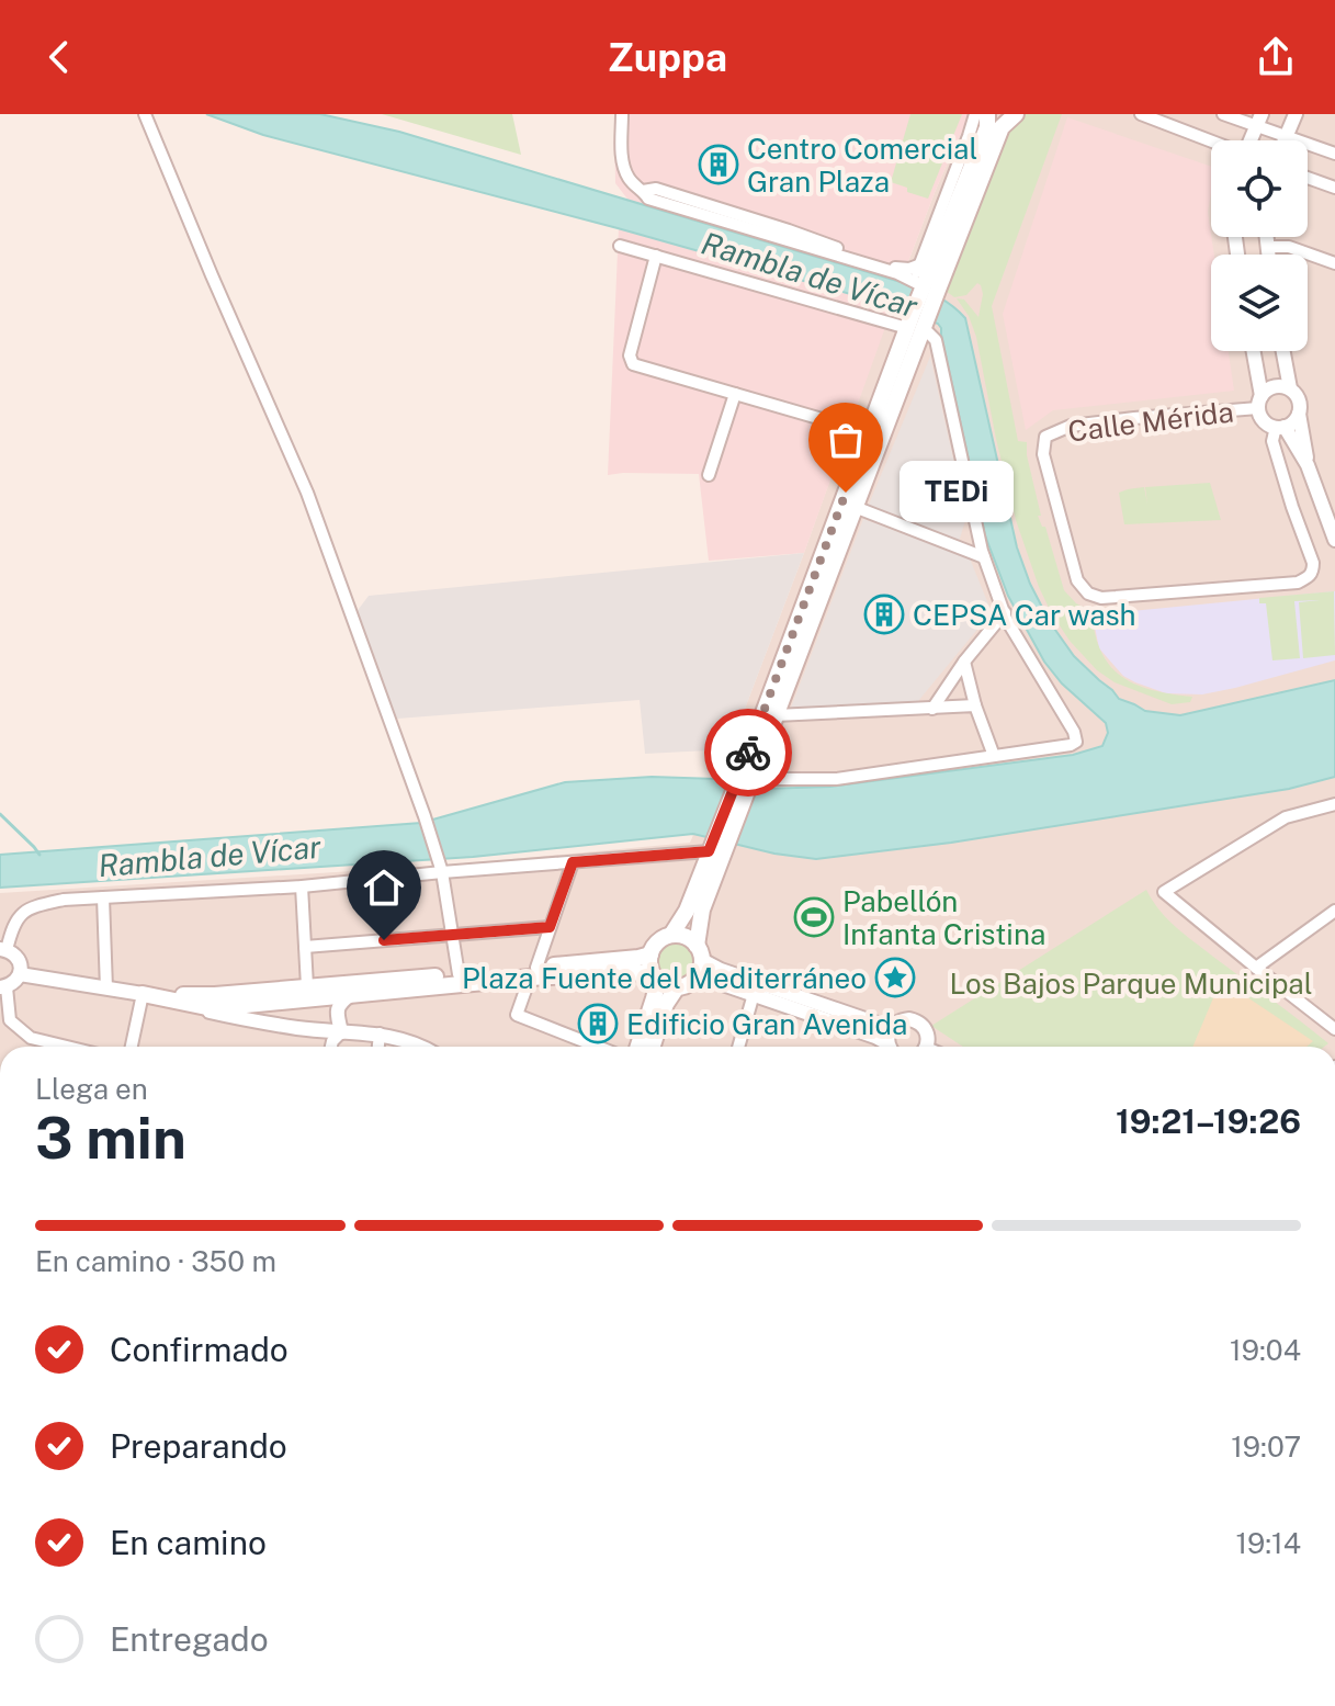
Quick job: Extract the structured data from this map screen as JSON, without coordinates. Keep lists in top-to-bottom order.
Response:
{
  "streets": {
    "street": ["Calle Mérida"]
  },
  "water": ["Rambla de Vícar"],
  "parks": ["Los Bajos Parque Municipal"],
  "places": {
    "building": ["Centro Comercial Gran Plaza", "CEPSA Car wash", "Edificio Gran Avenida"],
    "other": ["TEDi"],
    "sports": ["Pabellón Infanta Cristina"],
    "place": ["Plaza Fuente del Mediterráneo"]
  },
  "page": {
    "header": "Zuppa",
    "bubble": "TEDi",
    "heading": ["3 min", "Llega en", "19:21–19:26"],
    "bar": "En camino · 350 m",
    "list": [
      ["Confirmado", "19:04"],
      ["Preparando", "19:07"],
      ["En camino", "19:14"],
      "Entregado"
    ]
  }
}
